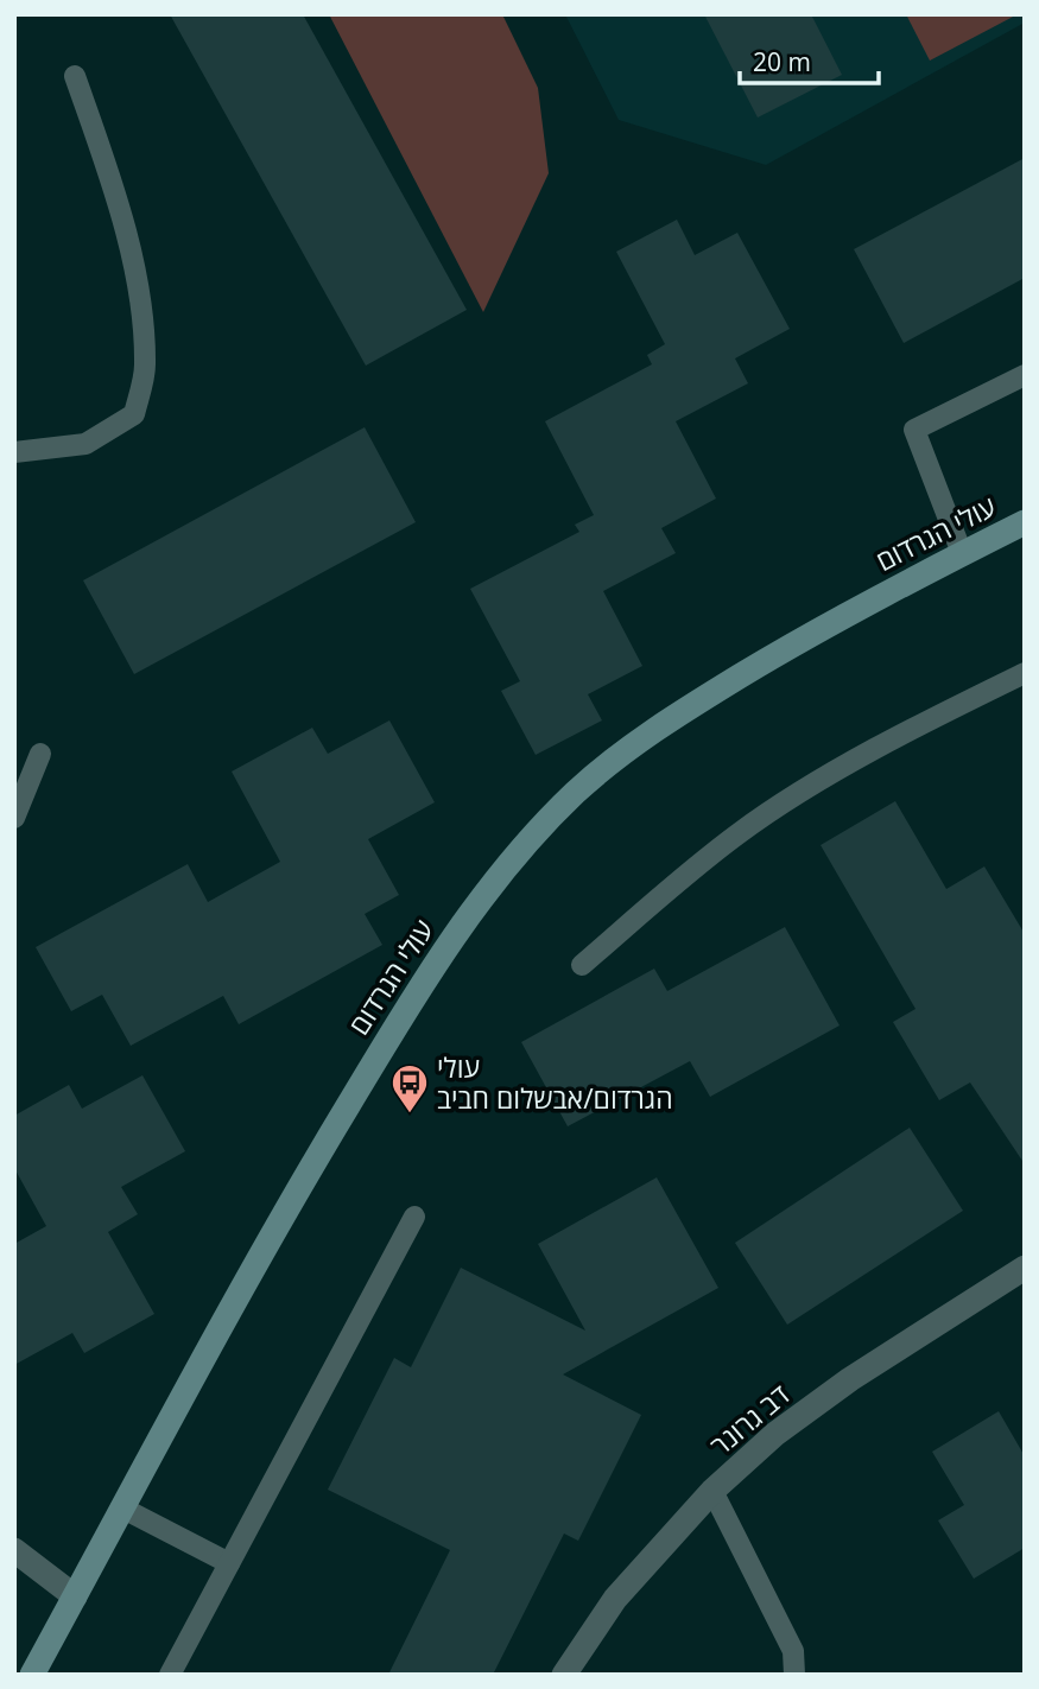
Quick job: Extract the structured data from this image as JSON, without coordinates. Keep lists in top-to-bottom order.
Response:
{
  "streets": {
    "street": ["עולי הגרדום", "דב גרונר"]
  },
  "places": {
    "bus stop": ["עולי הגרדום/אבשלום חביב"]
  },
  "scale_bar": "20 m"
}
